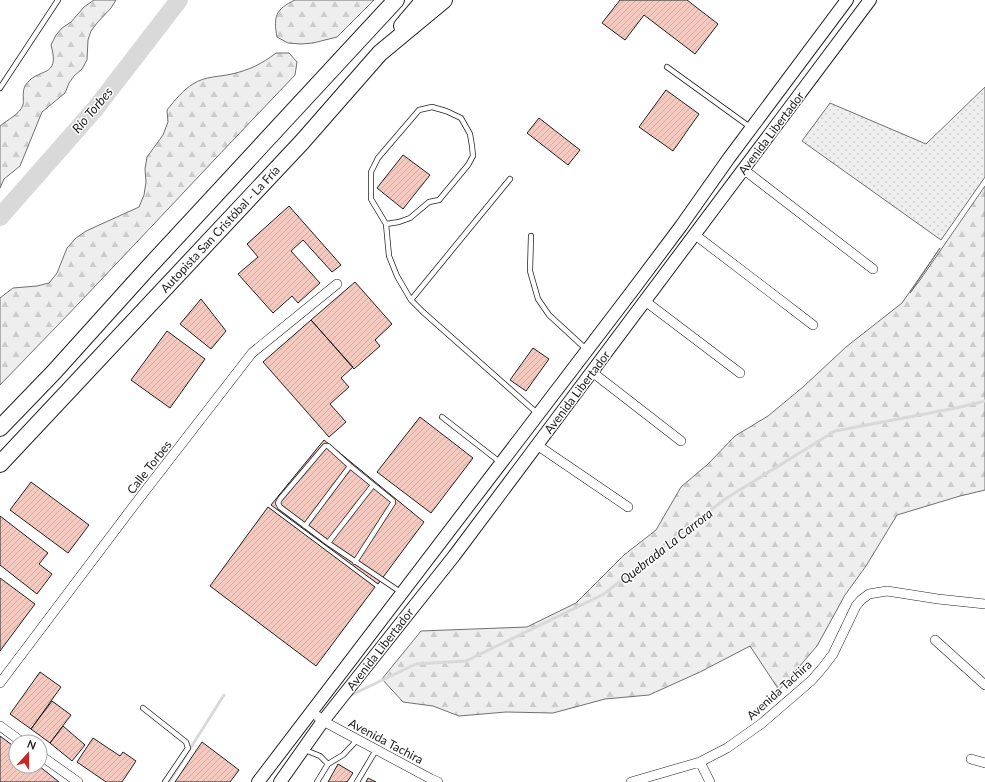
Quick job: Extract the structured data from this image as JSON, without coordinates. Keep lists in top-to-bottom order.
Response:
{
  "streets": {
    "highway": ["Autopista San Cristóbal - La Fría"],
    "main road": ["Avenida Libertador"],
    "street": ["Calle Torbes", "Avenida Tachira"]
  },
  "crossings": [
    ["Avenida Libertador", "Avenida Tachira"]
  ],
  "water": ["Río Torbes", "Quebrada La Carrora"],
  "north": "top"
}
